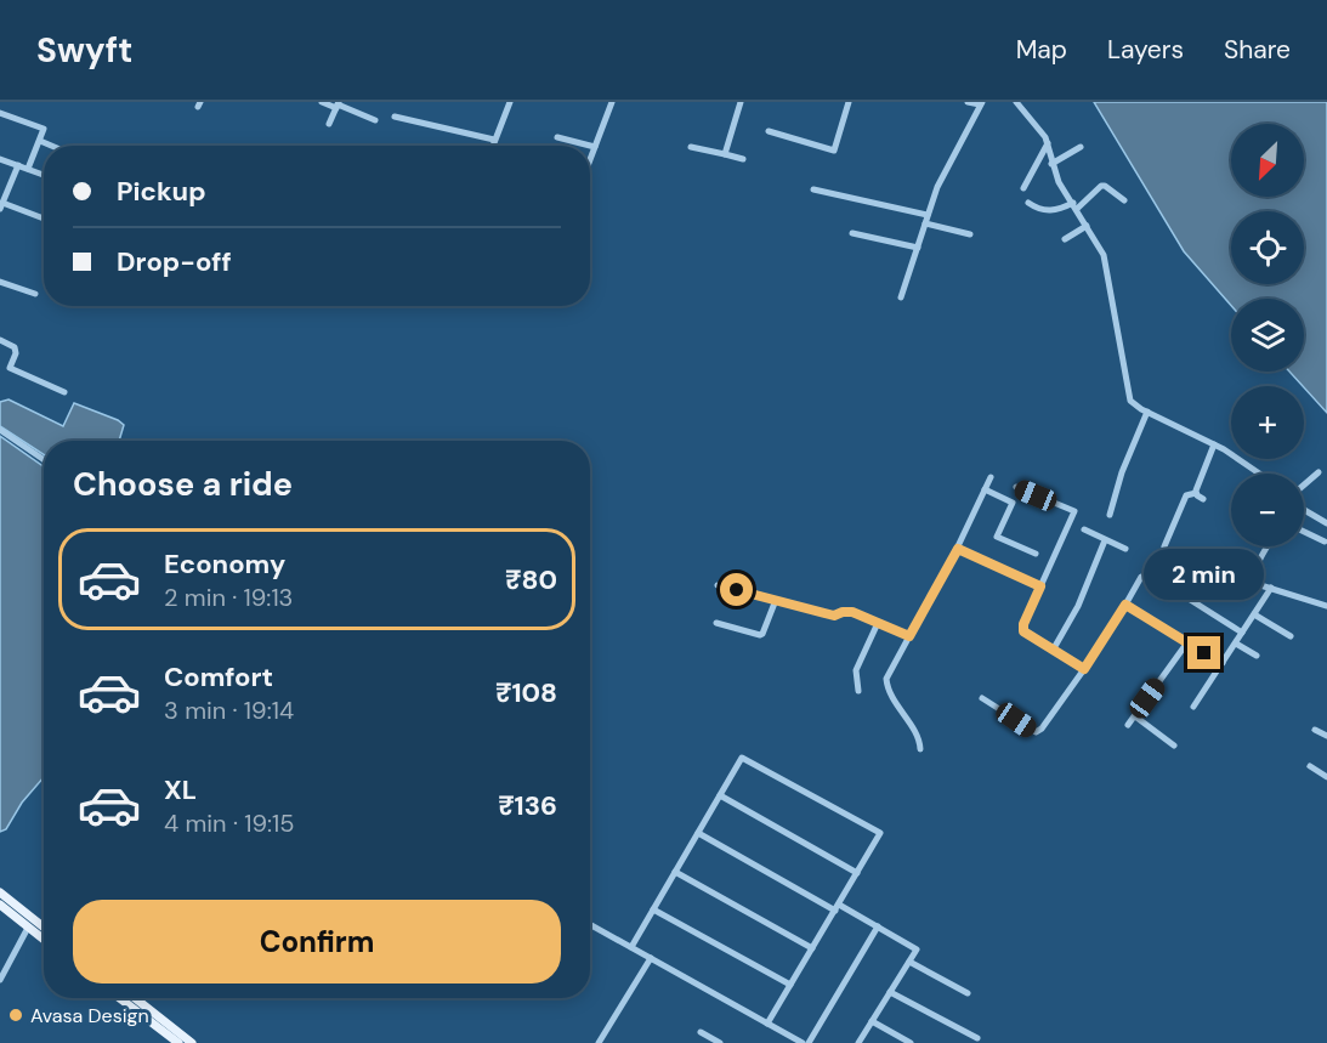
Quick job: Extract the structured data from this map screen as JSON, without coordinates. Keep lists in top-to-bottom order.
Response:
{
  "places": ["Avasa Design"],
  "north": "bottom left",
  "page": {
    "header": "Swyft",
    "nav": ["Map", "Layers", "Share"],
    "map_buttons": ["+", "−"],
    "banner": ["Pickup", "Drop-off"],
    "heading": "Choose a ride",
    "list": [
      {
        "name": "Economy",
        "note": "2 min · 19:13",
        "value": "₹80"
      },
      {
        "name": "Comfort",
        "note": "3 min · 19:14",
        "value": "₹108"
      },
      {
        "name": "XL",
        "note": "4 min · 19:15",
        "value": "₹136"
      }
    ],
    "bubble": "2 min",
    "buttons": "Confirm"
  }
}
